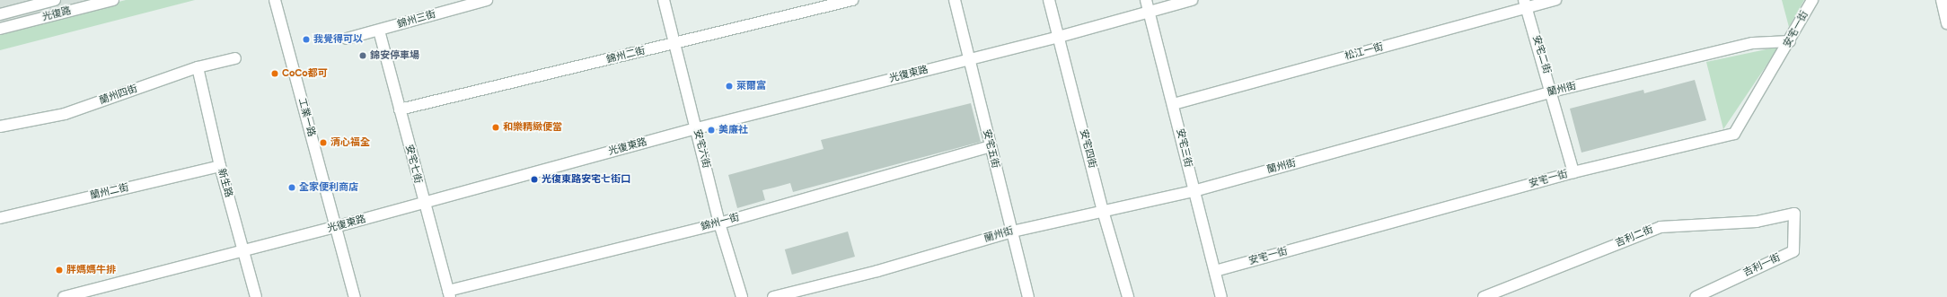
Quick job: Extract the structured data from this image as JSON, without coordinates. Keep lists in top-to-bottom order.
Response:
{
  "streets": {
    "street": [
      "光復路",
      "錦州三街",
      "安宅一街",
      "松江一街",
      "安宅二街",
      "錦州二街",
      "光復東路",
      "蘭州街",
      "蘭州四街",
      "工業一路",
      "安宅三街",
      "安宅六街",
      "安宅五街",
      "安宅四街",
      "安宅七街",
      "新生路",
      "蘭州二街",
      "錦州一街",
      "吉利二街",
      "吉利一街"
    ]
  },
  "crossings": [
    ["錦州三街", "安宅七街"],
    ["安宅一街", "安宅二街"],
    ["安宅一街", "蘭州街"],
    ["安宅一街", "安宅三街"],
    ["松江一街", "安宅二街"],
    ["松江一街", "安宅三街"],
    ["安宅二街", "蘭州街"],
    ["錦州二街", "安宅六街"],
    ["錦州二街", "安宅七街"],
    ["光復東路", "工業一路"],
    ["光復東路", "安宅三街"],
    ["光復東路", "安宅六街"],
    ["光復東路", "安宅五街"],
    ["光復東路", "安宅四街"],
    ["光復東路", "安宅七街"],
    ["光復東路", "新生路"],
    ["蘭州街", "安宅三街"],
    ["蘭州街", "安宅五街"],
    ["蘭州街", "安宅四街"],
    ["蘭州四街", "新生路"],
    ["安宅六街", "錦州一街"],
    ["安宅五街", "錦州一街"],
    ["安宅七街", "錦州一街"],
    ["新生路", "蘭州二街"],
    ["吉利二街", "吉利一街"]
  ],
  "places": [
    "我覺得可以",
    "錦安停車場",
    "CoCo都可",
    "萊爾富",
    "和樂精緻便當",
    "美廉社",
    "清心福全",
    "光復東路安宅七街口",
    "全家便利商店",
    "胖媽媽牛排"
  ]
}
